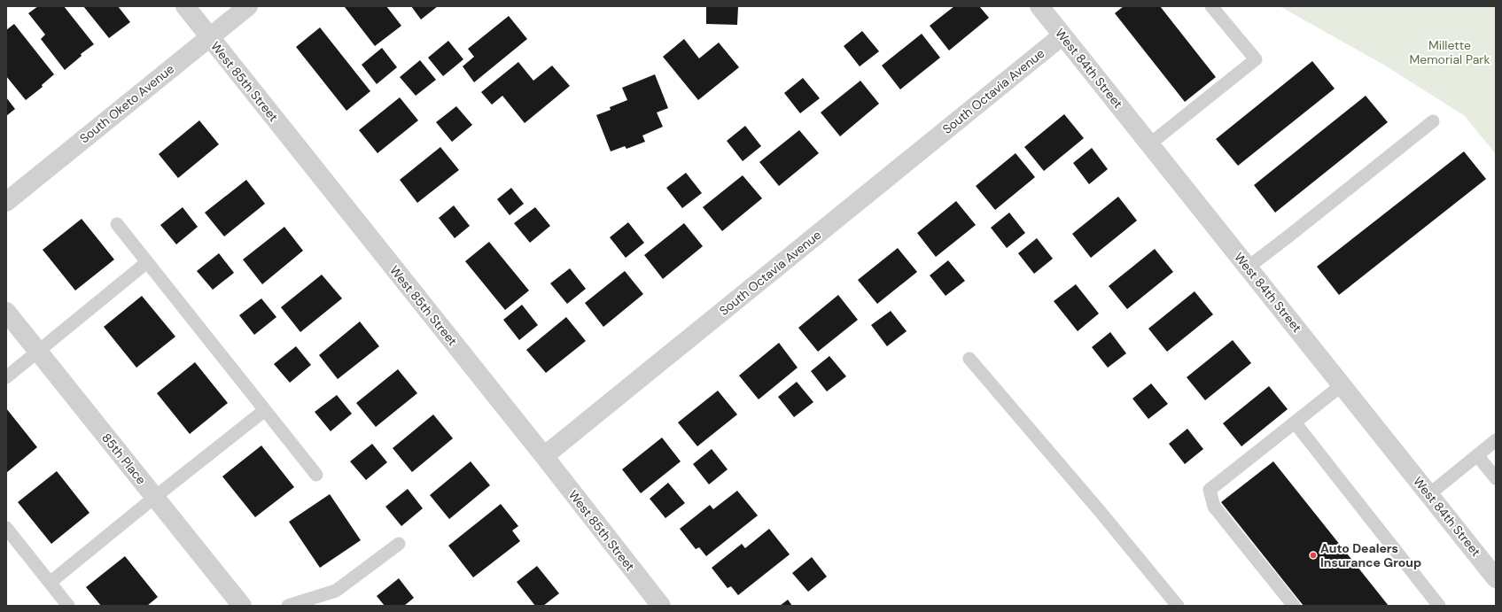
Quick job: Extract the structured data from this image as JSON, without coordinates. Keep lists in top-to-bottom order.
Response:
{
  "streets": {
    "street": [
      "West 84th Street",
      "West 85th Street",
      "South Octavia Avenue",
      "South Oketo Avenue",
      "85th Place"
    ]
  },
  "crossings": [
    ["West 84th Street", "South Octavia Avenue"],
    ["West 85th Street", "South Octavia Avenue"],
    ["West 85th Street", "South Oketo Avenue"]
  ],
  "parks": ["Millette Memorial Park"],
  "places": ["Auto Dealers Insurance Group"]
}
